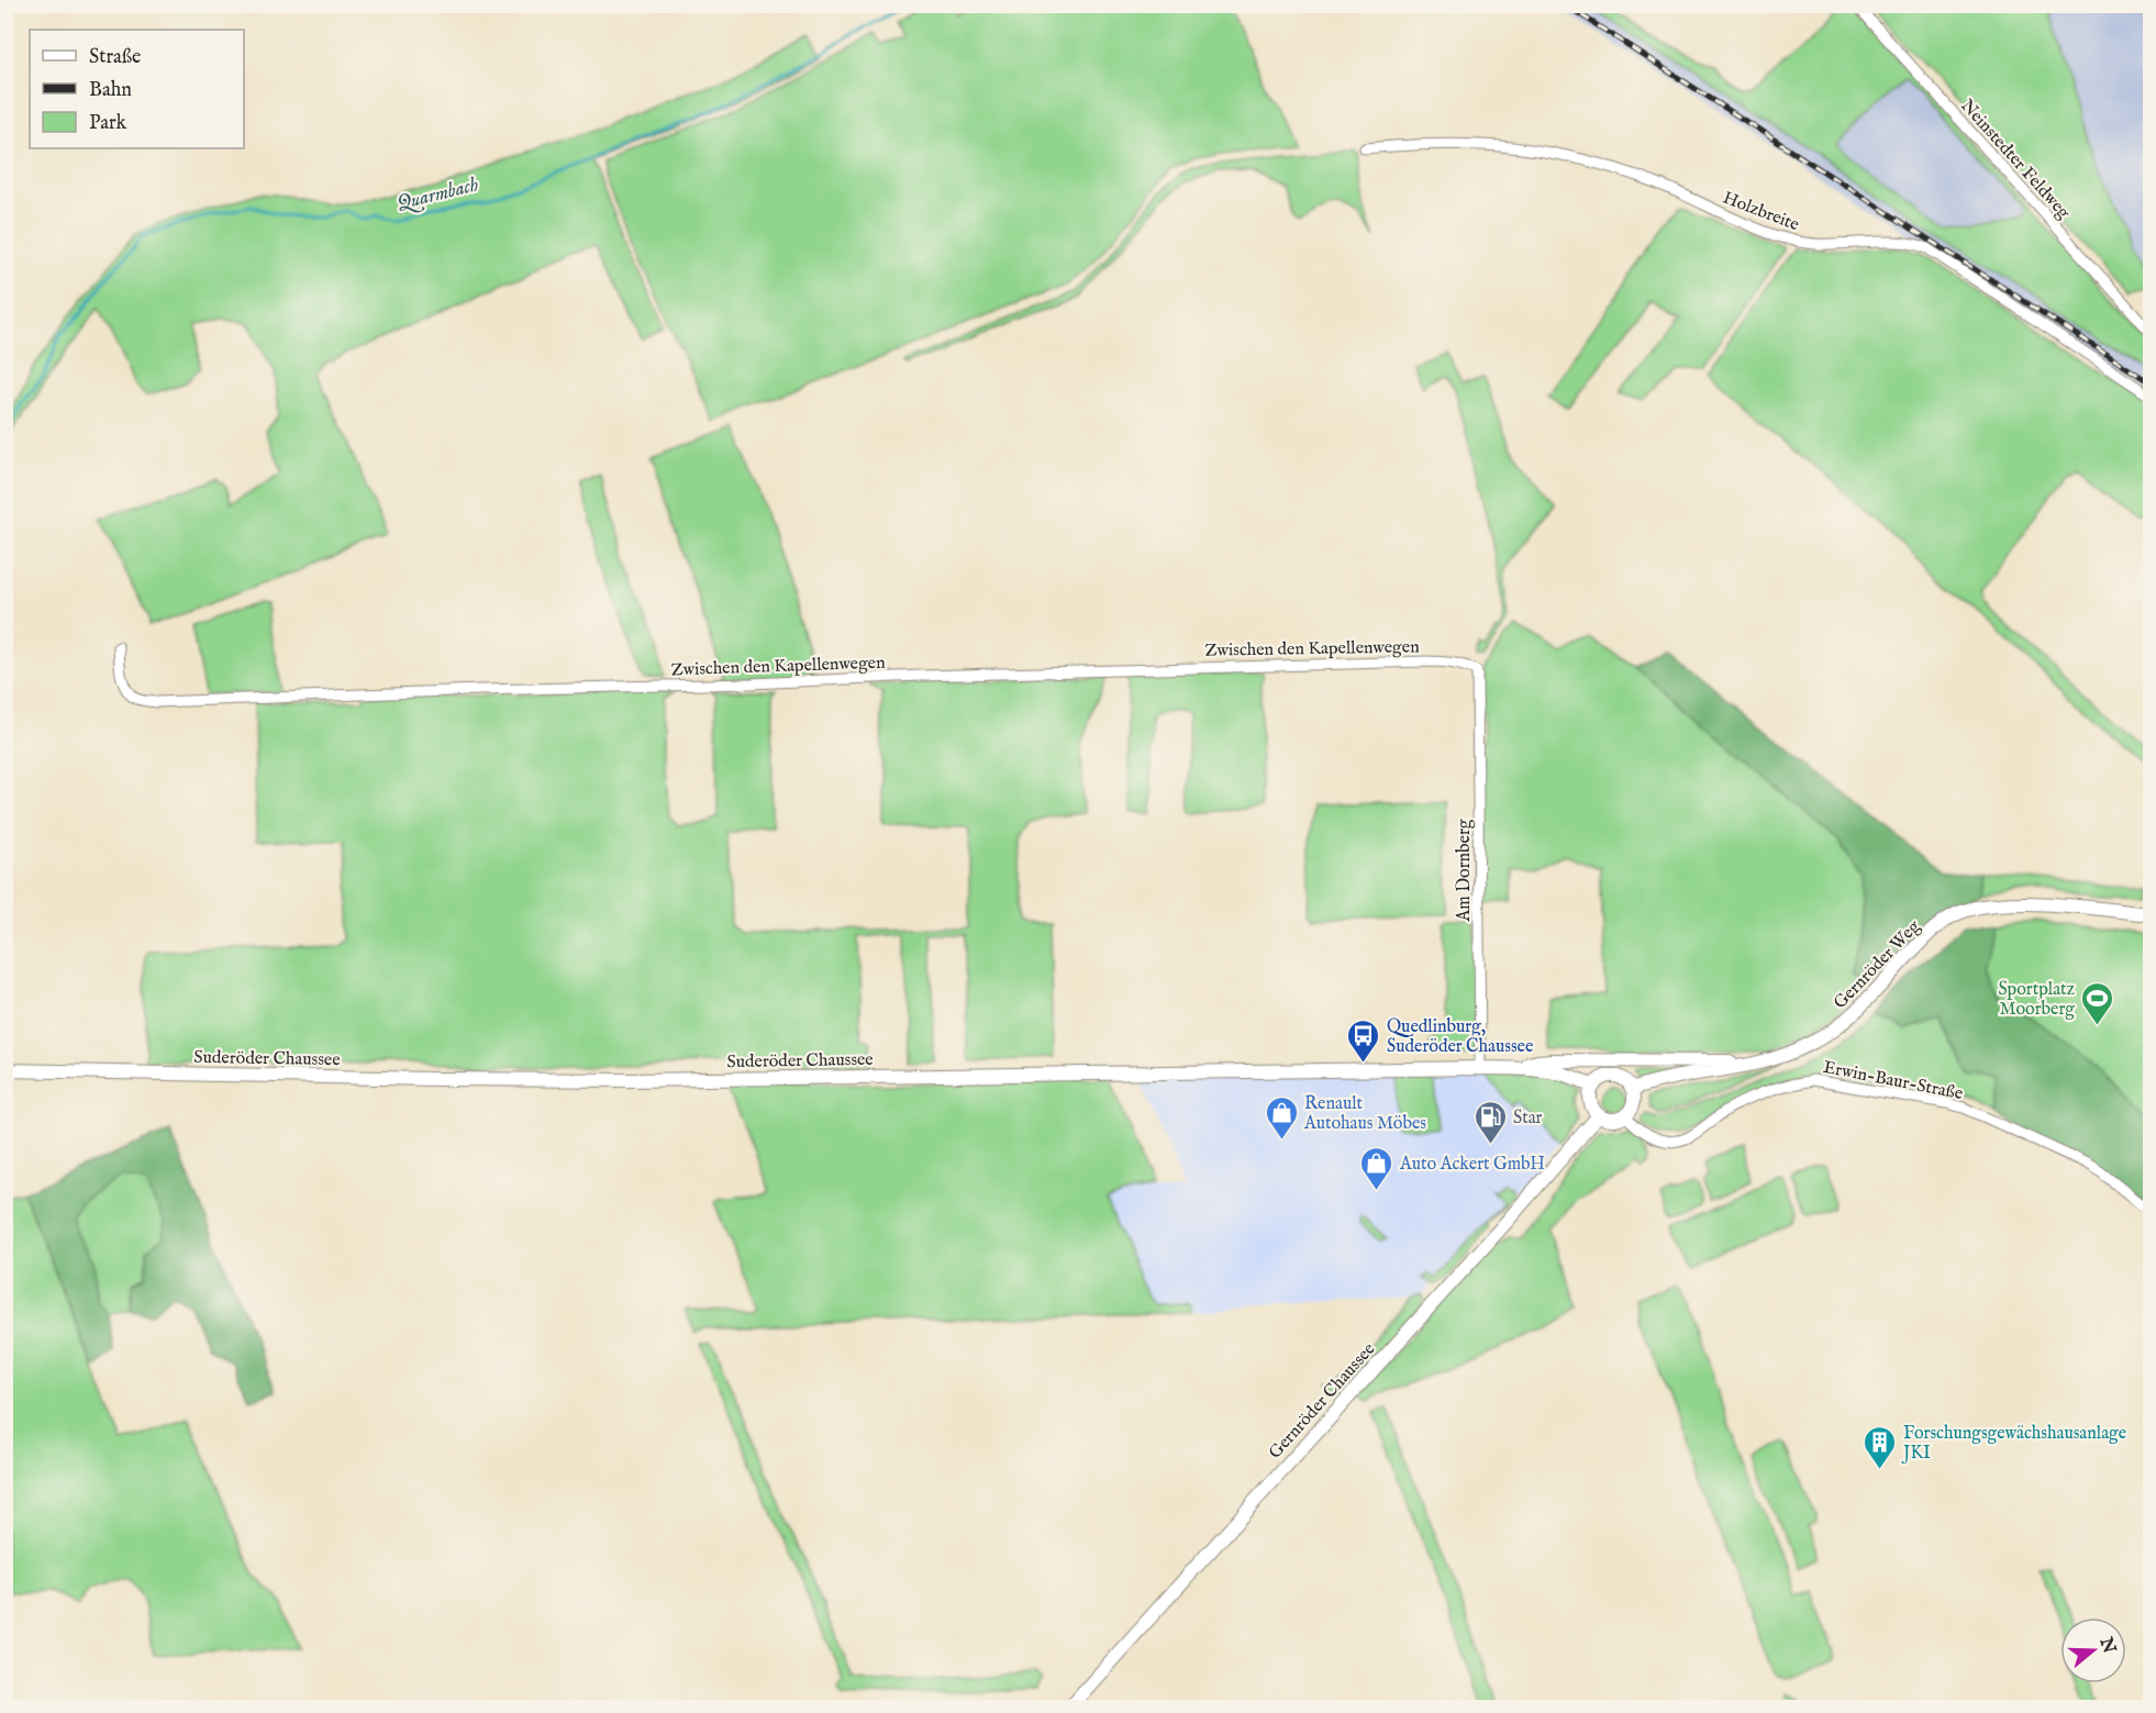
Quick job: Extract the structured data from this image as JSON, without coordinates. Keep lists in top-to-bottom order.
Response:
{
  "streets": {
    "street": [
      "Neinstedter Feldweg",
      "Holzbreite",
      "Zwischen den Kapellenwegen",
      "Am Dornberg",
      "Gernröder Weg",
      "Suderöder Chaussee",
      "Erwin-Baur-Straße",
      "Gernröder Chaussee"
    ]
  },
  "crossings": [
    ["Zwischen den Kapellenwegen", "Am Dornberg"],
    ["Am Dornberg", "Suderöder Chaussee"],
    ["Gernröder Weg", "Suderöder Chaussee"],
    ["Gernröder Weg", "Erwin-Baur-Straße"],
    ["Gernröder Weg", "Gernröder Chaussee"],
    ["Suderöder Chaussee", "Erwin-Baur-Straße"],
    ["Suderöder Chaussee", "Gernröder Chaussee"],
    ["Erwin-Baur-Straße", "Gernröder Chaussee"]
  ],
  "water": ["Quarmbach"],
  "places": {
    "sports": ["Sportplatz Moorberg"],
    "bus stop": ["Quedlinburg, Suderöder Chaussee"],
    "shop": ["Renault Autohaus Möbes", "Auto Ackert GmbH"],
    "fuel station": ["Star"],
    "building": ["Forschungsgewächshausanlage JKI"]
  },
  "legend": ["Straße", "Bahn", "Park"],
  "north": "right"
}
